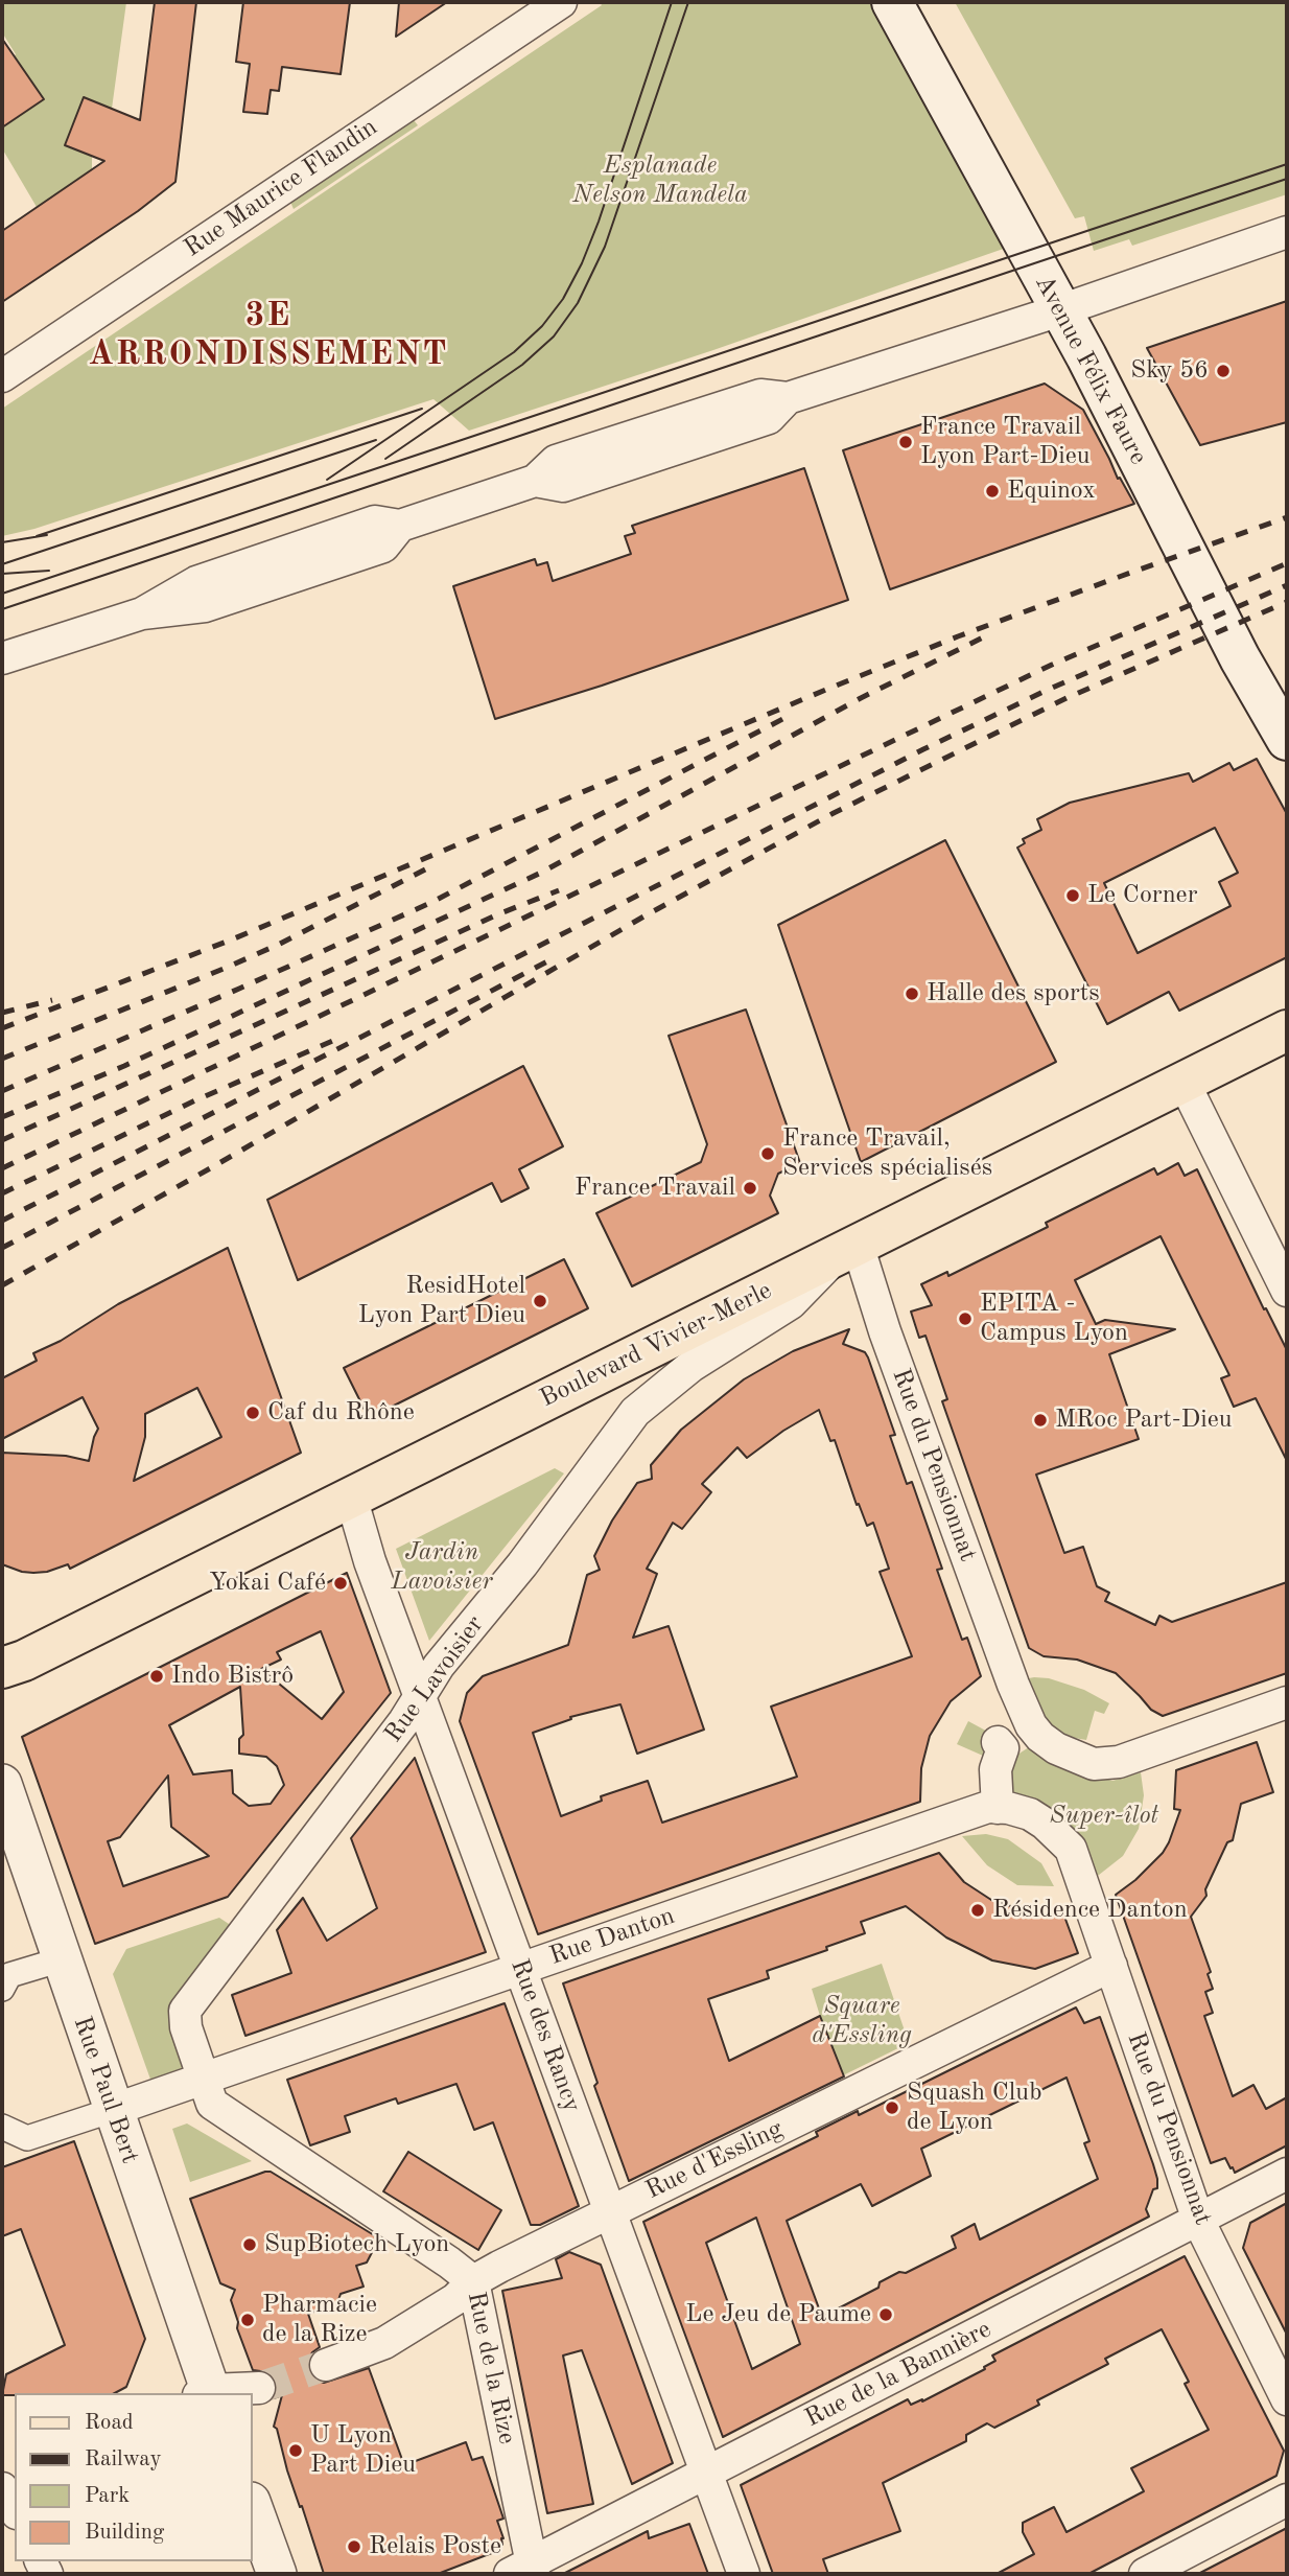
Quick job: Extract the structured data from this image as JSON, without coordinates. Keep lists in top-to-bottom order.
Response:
{
  "streets": {
    "main road": ["Avenue Félix Faure", "Boulevard Vivier-Merle"],
    "street": [
      "Rue Maurice Flandin",
      "Rue du Pensionnat",
      "Rue Lavoisier",
      "Rue Danton",
      "Rue des Rancy",
      "Rue Paul Bert",
      "Rue d'Essling",
      "Rue de la Rize",
      "Rue de la Bannière"
    ]
  },
  "crossings": [
    ["Boulevard Vivier-Merle", "Rue du Pensionnat"],
    ["Boulevard Vivier-Merle", "Rue Lavoisier"],
    ["Boulevard Vivier-Merle", "Rue des Rancy"],
    ["Rue du Pensionnat", "Rue Lavoisier"],
    ["Rue du Pensionnat", "Rue Danton"],
    ["Rue du Pensionnat", "Rue d'Essling"],
    ["Rue du Pensionnat", "Rue de la Bannière"],
    ["Rue Lavoisier", "Rue des Rancy"],
    ["Rue Lavoisier", "Rue de la Rize"],
    ["Rue Danton", "Rue des Rancy"],
    ["Rue Danton", "Rue Paul Bert"],
    ["Rue Danton", "Rue de la Rize"],
    ["Rue des Rancy", "Rue d'Essling"],
    ["Rue des Rancy", "Rue de la Bannière"],
    ["Rue d'Essling", "Rue de la Rize"],
    ["Rue de la Rize", "Rue de la Bannière"]
  ],
  "districts": ["3E ARRONDISSEMENT"],
  "parks": [
    "Esplanade Nelson Mandela",
    "Jardin Lavoisier",
    "Super-îlot",
    "Square d'Essling"
  ],
  "places": [
    "Sky 56",
    "France Travail Lyon Part-Dieu",
    "Equinox",
    "Le Corner",
    "Halle des sports",
    "France Travail, Services spécialisés",
    "France Travail",
    "ResidHotel Lyon Part Dieu",
    "EPITA - Campus Lyon",
    "Caf du Rhône",
    "MRoc Part-Dieu",
    "Yokai Café",
    "Indo Bistrô",
    "Résidence Danton",
    "Squash Club de Lyon",
    "SupBiotech Lyon",
    "Le Jeu de Paume",
    "Pharmacie de la Rize",
    "U Lyon Part Dieu",
    "Relais Poste"
  ],
  "legend": [
    "Road",
    "Railway",
    "Park",
    "Building"
  ]
}
